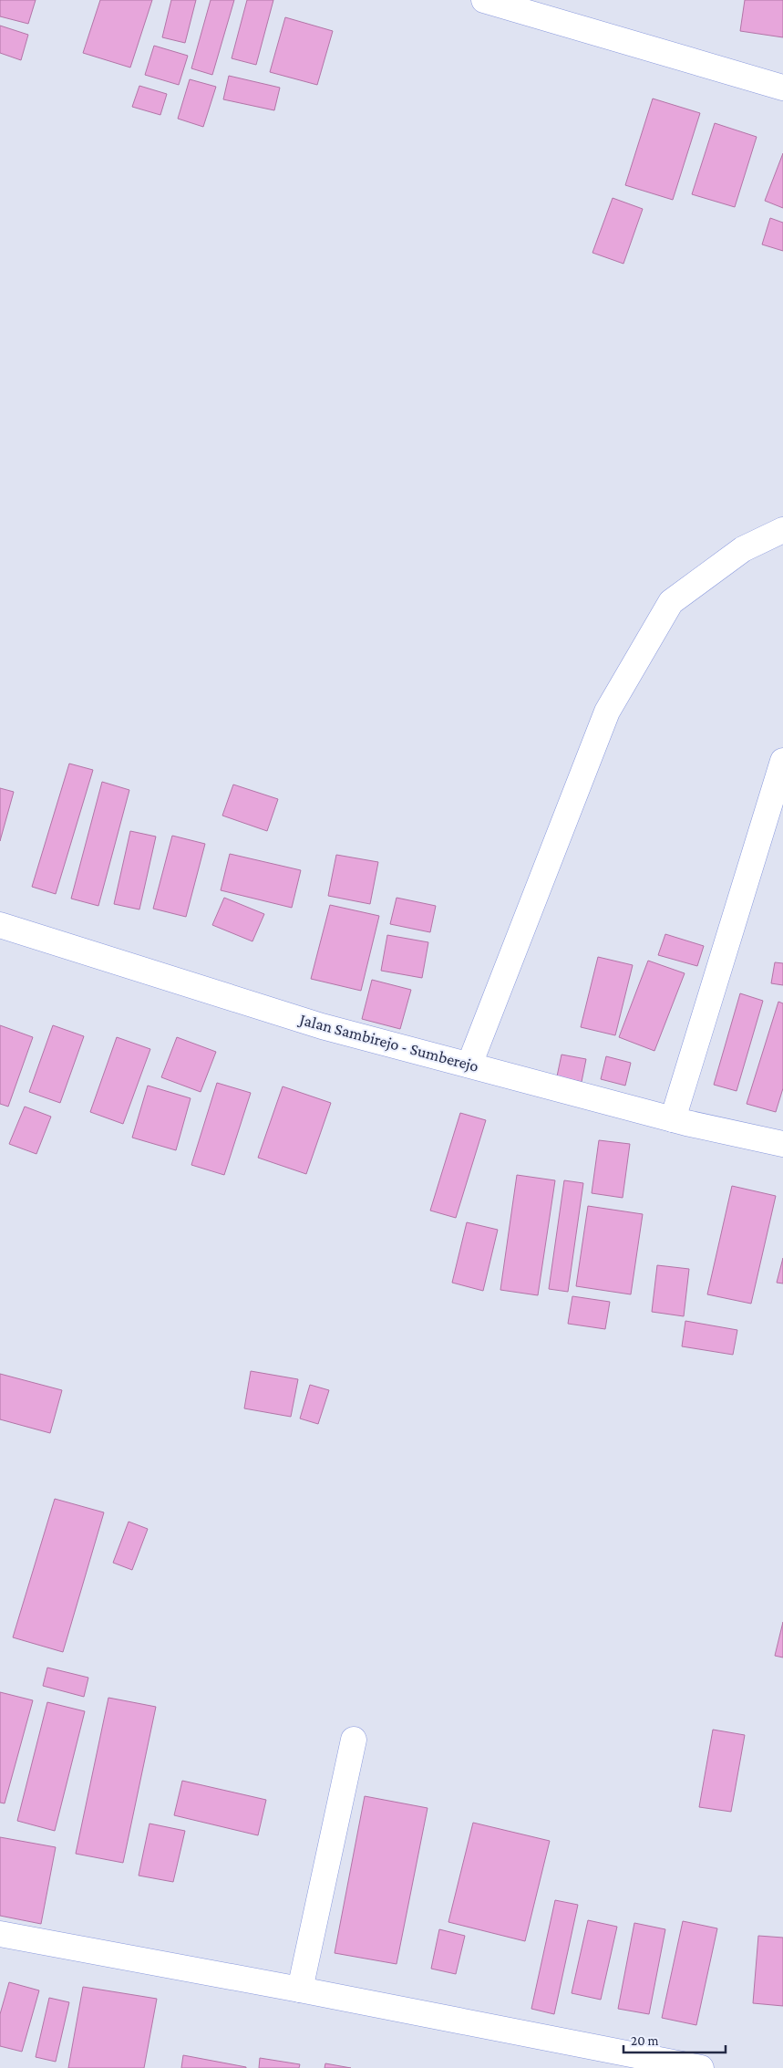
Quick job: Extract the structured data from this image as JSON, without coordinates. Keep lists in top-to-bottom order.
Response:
{
  "streets": {
    "street": ["Jalan Sambirejo - Sumberejo"]
  },
  "scale_bar": "20 m"
}
